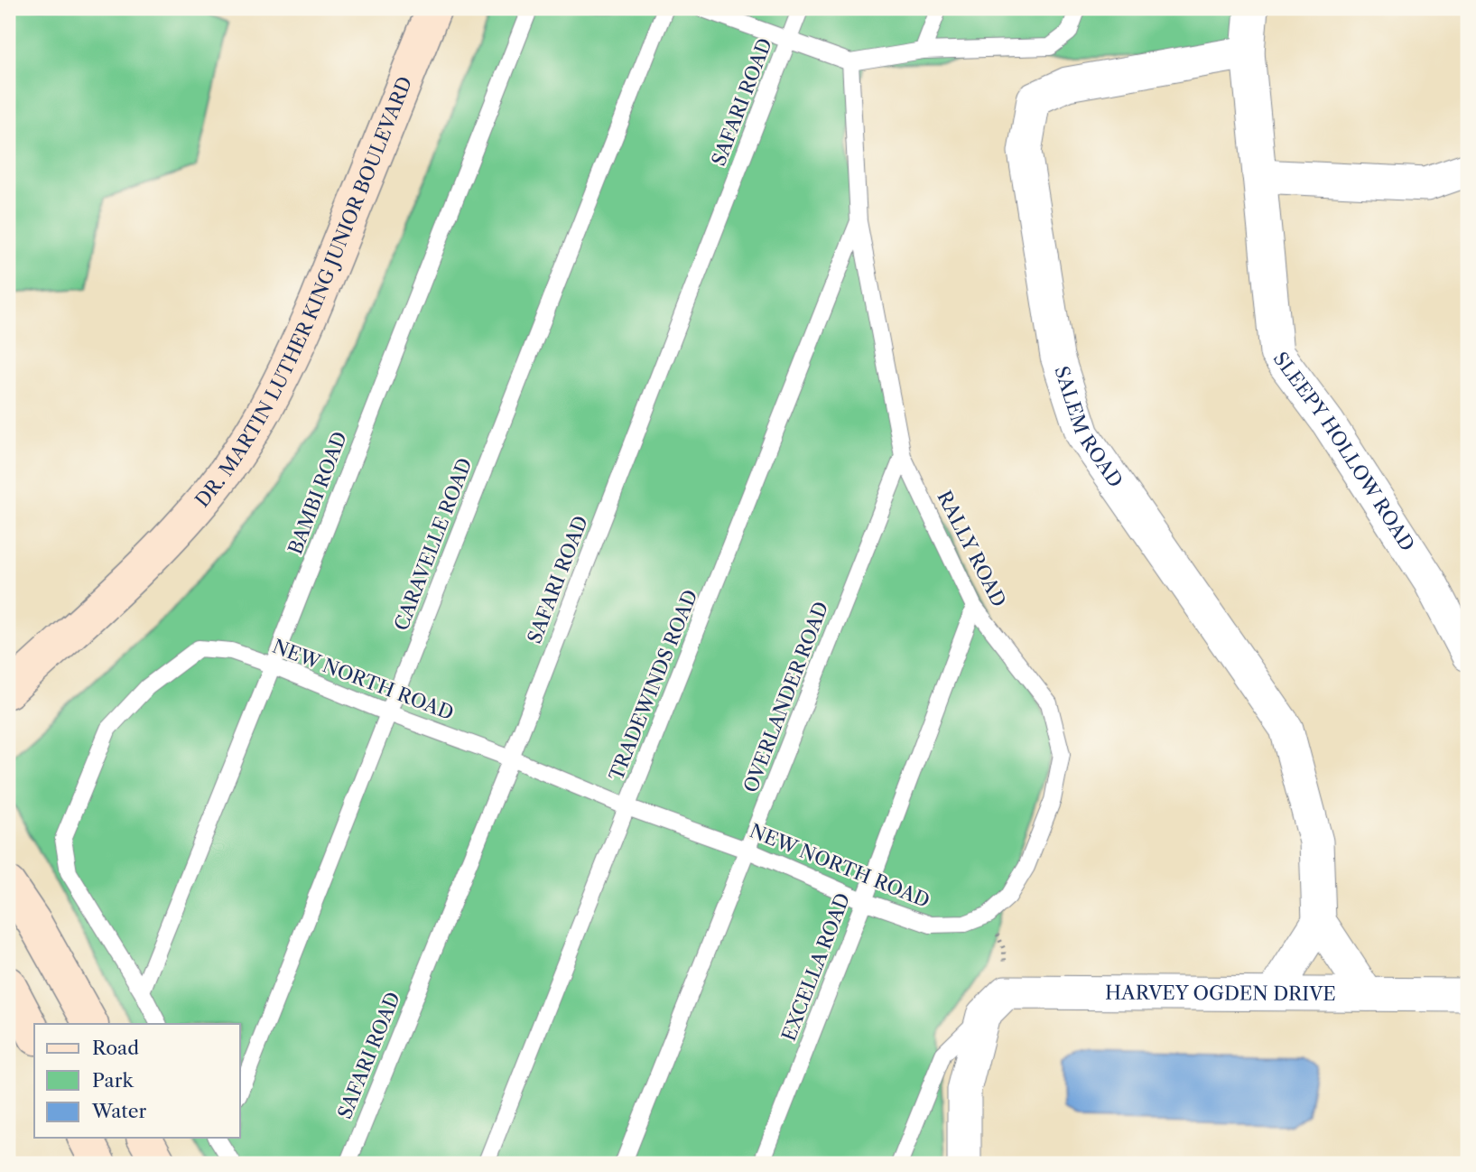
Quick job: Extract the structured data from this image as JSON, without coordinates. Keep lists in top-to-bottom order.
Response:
{
  "streets": {
    "street": [
      "DR. MARTIN LUTHER KING JUNIOR BOULEVARD",
      "SALEM ROAD",
      "SLEEPY HOLLOW ROAD",
      "HARVEY OGDEN DRIVE"
    ],
    "lane": [
      "SAFARI ROAD",
      "BAMBI ROAD",
      "CARAVELLE ROAD",
      "RALLY ROAD",
      "NEW NORTH ROAD",
      "TRADEWINDS ROAD",
      "OVERLANDER ROAD",
      "EXCELLA ROAD"
    ]
  },
  "crossings": [
    ["SAFARI ROAD", "NEW NORTH ROAD"],
    ["SALEM ROAD", "SLEEPY HOLLOW ROAD"],
    ["BAMBI ROAD", "NEW NORTH ROAD"],
    ["CARAVELLE ROAD", "NEW NORTH ROAD"],
    ["RALLY ROAD", "NEW NORTH ROAD"],
    ["RALLY ROAD", "TRADEWINDS ROAD"],
    ["RALLY ROAD", "OVERLANDER ROAD"],
    ["RALLY ROAD", "EXCELLA ROAD"],
    ["NEW NORTH ROAD", "TRADEWINDS ROAD"],
    ["NEW NORTH ROAD", "OVERLANDER ROAD"],
    ["NEW NORTH ROAD", "EXCELLA ROAD"]
  ],
  "legend": ["Road", "Park", "Water"]
}
